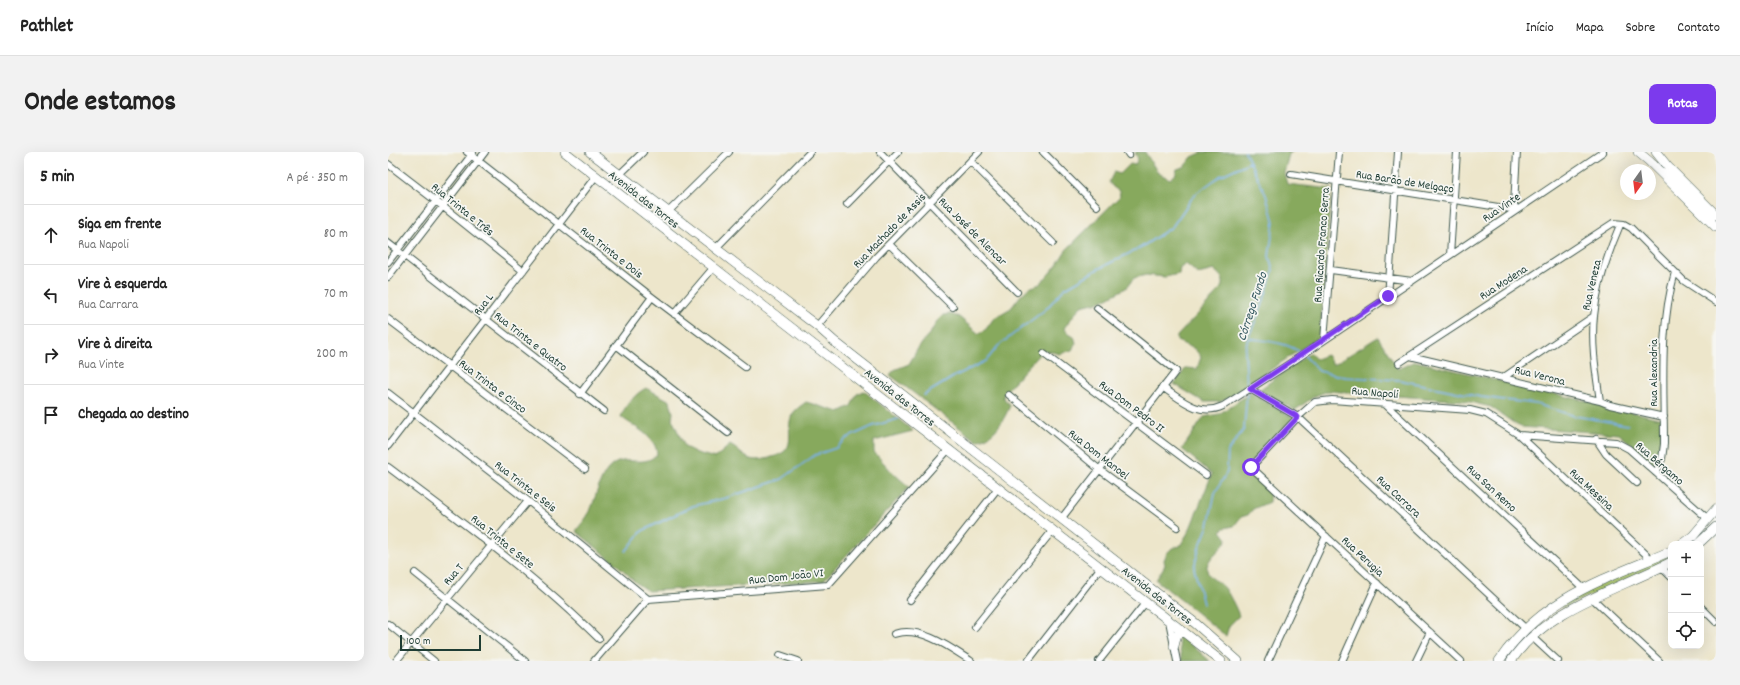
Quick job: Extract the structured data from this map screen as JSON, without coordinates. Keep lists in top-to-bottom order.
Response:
{
  "streets": {
    "main road": ["Avenida das Torres"],
    "street": [
      "Rua Barão de Melgaço",
      "Rua Vinte",
      "Rua Trinta e Três",
      "Rua Machado de Assis",
      "Rua José de Alencar",
      "Rua Ricardo Franco Serra",
      "Rua Trinta e Dois",
      "Rua Modena",
      "Rua Veneza",
      "Rua L",
      "Rua Trinta e Quatro",
      "Rua Alexandria",
      "Rua Verona",
      "Rua Trinta e Cinco",
      "Rua Napoli",
      "Rua Dom Pedro II",
      "Rua Dom Manoel",
      "Rua Bérgamo",
      "Rua Trinta e Seis",
      "Rua San Remo",
      "Rua Messina",
      "Rua Carrara",
      "Rua Trinta e Sete",
      "Rua Perugia",
      "Rua T",
      "Rua Dom João VI"
    ]
  },
  "crossings": [
    ["Rua Barão de Melgaço", "Rua Vinte"],
    ["Rua Barão de Melgaço", "Rua Ricardo Franco Serra"],
    ["Avenida das Torres", "Rua Machado de Assis"],
    ["Avenida das Torres", "Rua L"],
    ["Avenida das Torres", "Rua Dom João VI"],
    ["Rua Vinte", "Rua Ricardo Franco Serra"],
    ["Rua Vinte", "Rua Carrara"],
    ["Rua Trinta e Três", "Rua L"],
    ["Rua Machado de Assis", "Rua José de Alencar"],
    ["Rua Trinta e Dois", "Rua L"],
    ["Rua Modena", "Rua Veneza"],
    ["Rua Modena", "Rua Verona"],
    ["Rua Veneza", "Rua Verona"],
    ["Rua L", "Rua Trinta e Quatro"],
    ["Rua L", "Rua Trinta e Cinco"],
    ["Rua L", "Rua Trinta e Seis"],
    ["Rua Alexandria", "Rua Verona"],
    ["Rua Alexandria", "Rua Bérgamo"],
    ["Rua Napoli", "Rua Bérgamo"],
    ["Rua Napoli", "Rua San Remo"],
    ["Rua Napoli", "Rua Messina"],
    ["Rua Napoli", "Rua Carrara"],
    ["Rua Napoli", "Rua Perugia"],
    ["Rua Bérgamo", "Rua Messina"],
    ["Rua Trinta e Seis", "Rua T"],
    ["Rua Trinta e Seis", "Rua Dom João VI"],
    ["Rua Trinta e Sete", "Rua T"]
  ],
  "water": ["Córrego Fundo"],
  "scale_bar": "100 m",
  "north": "bottom",
  "page": {
    "header": "Pathlet",
    "nav": [
      "Início",
      "Mapa",
      "Sobre",
      "Contato"
    ],
    "title": "Onde estamos",
    "buttons": "Rotas",
    "heading": ["5 min", "A pé · 350 m"],
    "list": [
      ["Siga em frente", "Rua Napoli", "80 m"],
      ["Vire à esquerda", "Rua Carrara", "70 m"],
      ["Vire à direita", "Rua Vinte", "200 m"],
      "Chegada ao destino"
    ],
    "map_buttons": ["+", "−"],
    "scale": "100 m"
  }
}
